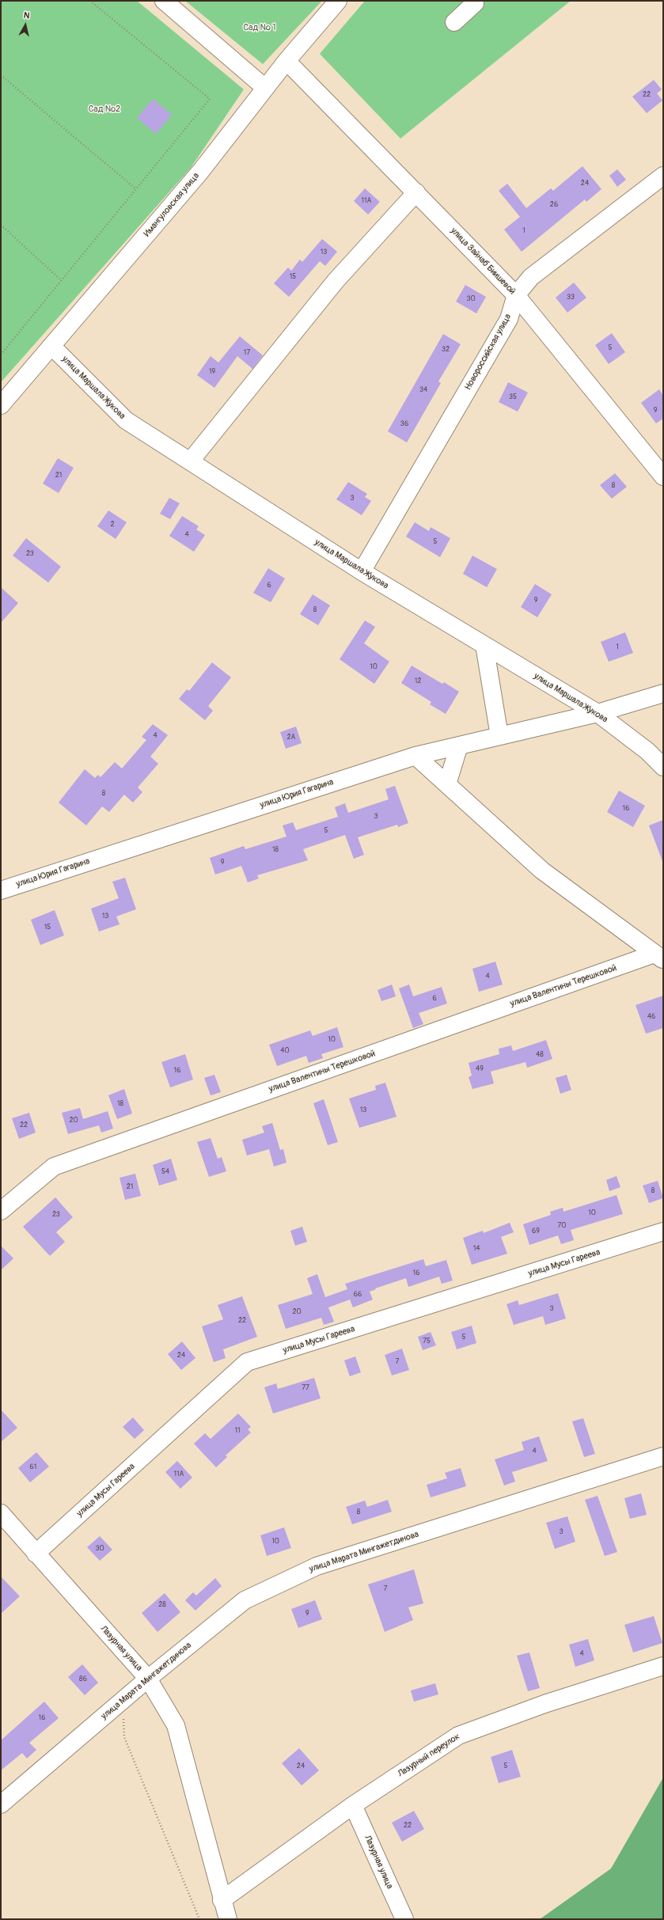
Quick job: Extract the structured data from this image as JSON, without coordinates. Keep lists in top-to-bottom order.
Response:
{
  "streets": {
    "street": [
      "Имангуловская улица",
      "улица Зайнаб Биишевой",
      "Новороссийская улица",
      "улица Маршала Жукова",
      "улица Юрия Гагарина",
      "улица Валентины Терешковой",
      "улица Мусы Гареева",
      "улица Марата Мингажетдинова",
      "Лазурная улица",
      "Лазурный переулок"
    ]
  },
  "crossings": [
    ["Имангуловская улица", "улица Зайнаб Биишевой"],
    ["Имангуловская улица", "улица Маршала Жукова"],
    ["улица Зайнаб Биишевой", "Новороссийская улица"],
    ["Новороссийская улица", "улица Маршала Жукова"],
    ["улица Маршала Жукова", "улица Юрия Гагарина"],
    ["улица Мусы Гареева", "Лазурная улица"],
    ["улица Марата Мингажетдинова", "Лазурная улица"],
    ["Лазурная улица", "Лазурный переулок"]
  ],
  "parks": ["Сад № 1", "Сад №2"],
  "house_numbers": [
    "22",
    "24",
    "11А",
    "26",
    "1",
    "13",
    "15",
    "33",
    "30",
    "5",
    "32",
    "17",
    "19",
    "34",
    "35",
    "9",
    "36",
    "21",
    "8",
    "3",
    "2",
    "4",
    "5",
    "23",
    "6",
    "9",
    "8",
    "1",
    "10",
    "12",
    "4",
    "2А",
    "8",
    "16",
    "3",
    "5",
    "18",
    "9",
    "13",
    "15",
    "4",
    "6",
    "46",
    "10",
    "40",
    "48",
    "49",
    "16",
    "18",
    "13",
    "20",
    "22",
    "54",
    "21",
    "8",
    "10",
    "23",
    "70",
    "69",
    "14",
    "16",
    "66",
    "3",
    "20",
    "22",
    "5",
    "75",
    "24",
    "7",
    "77",
    "11",
    "4",
    "61",
    "11А",
    "8",
    "3",
    "10",
    "30",
    "7",
    "28",
    "9",
    "4",
    "86",
    "16",
    "24",
    "5",
    "22"
  ],
  "north": "top"
}
